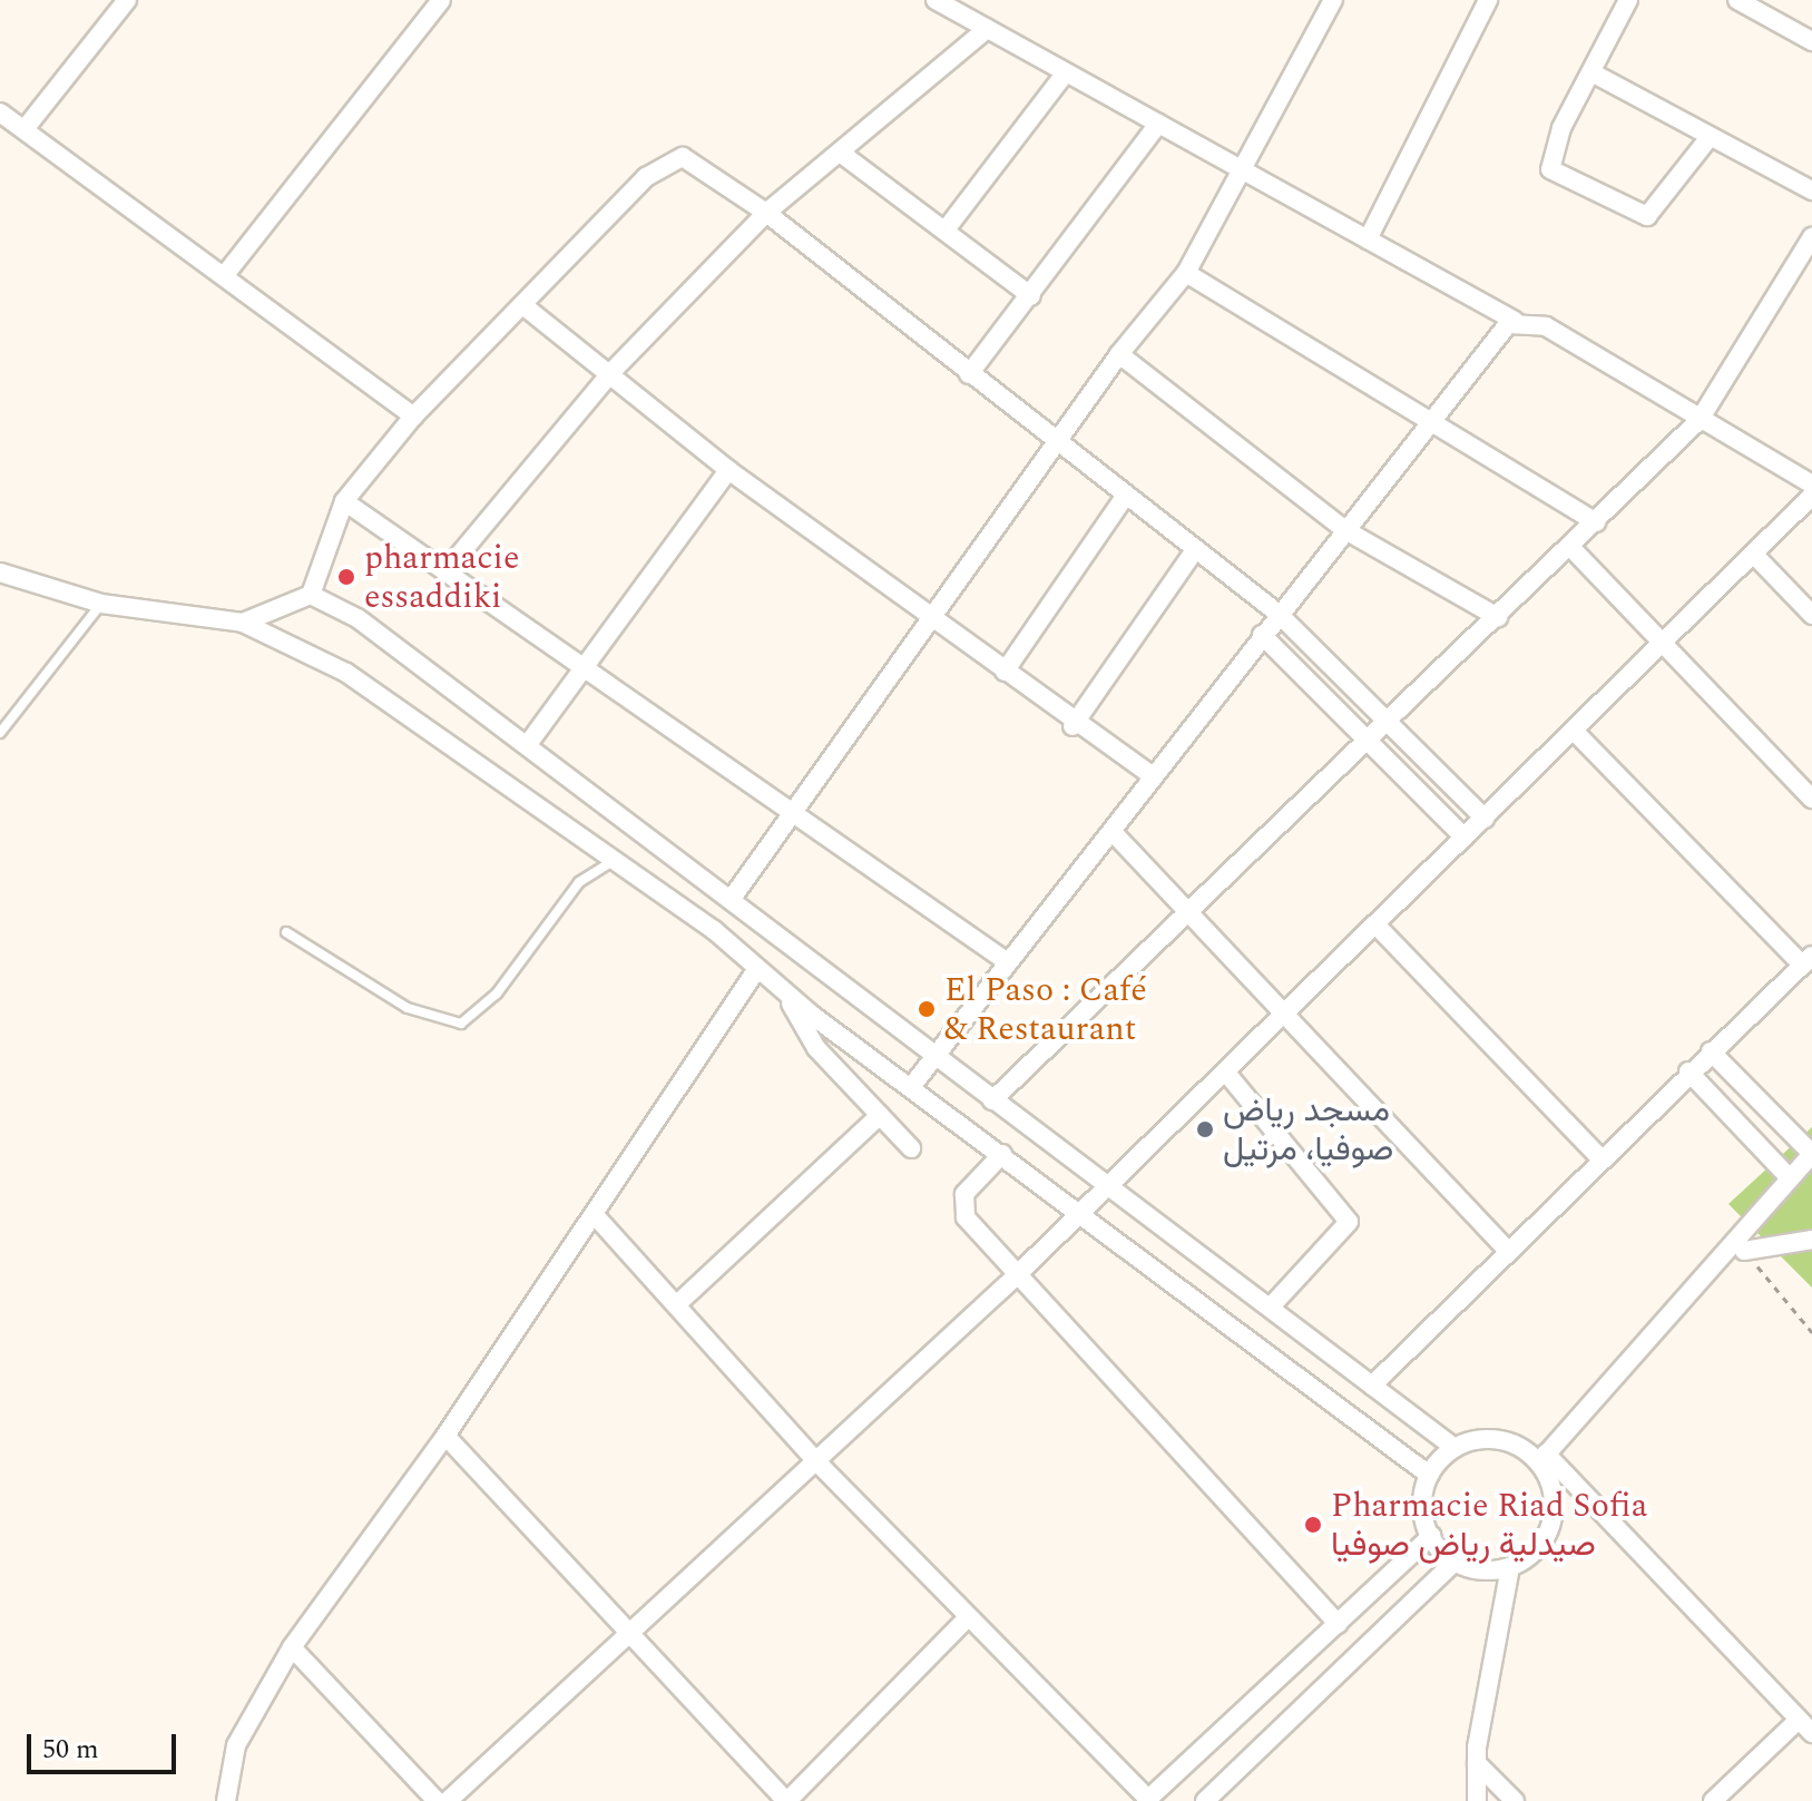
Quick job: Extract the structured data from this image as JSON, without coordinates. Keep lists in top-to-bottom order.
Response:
{
  "places": [
    "pharmacie essaddiki",
    "El Paso : Café & Restaurant",
    "مسجد رياض صوفيا، مرتیل",
    "Pharmacie Riad Sofia صيدلية رياض صوفيا"
  ],
  "scale_bar": "50 m"
}
